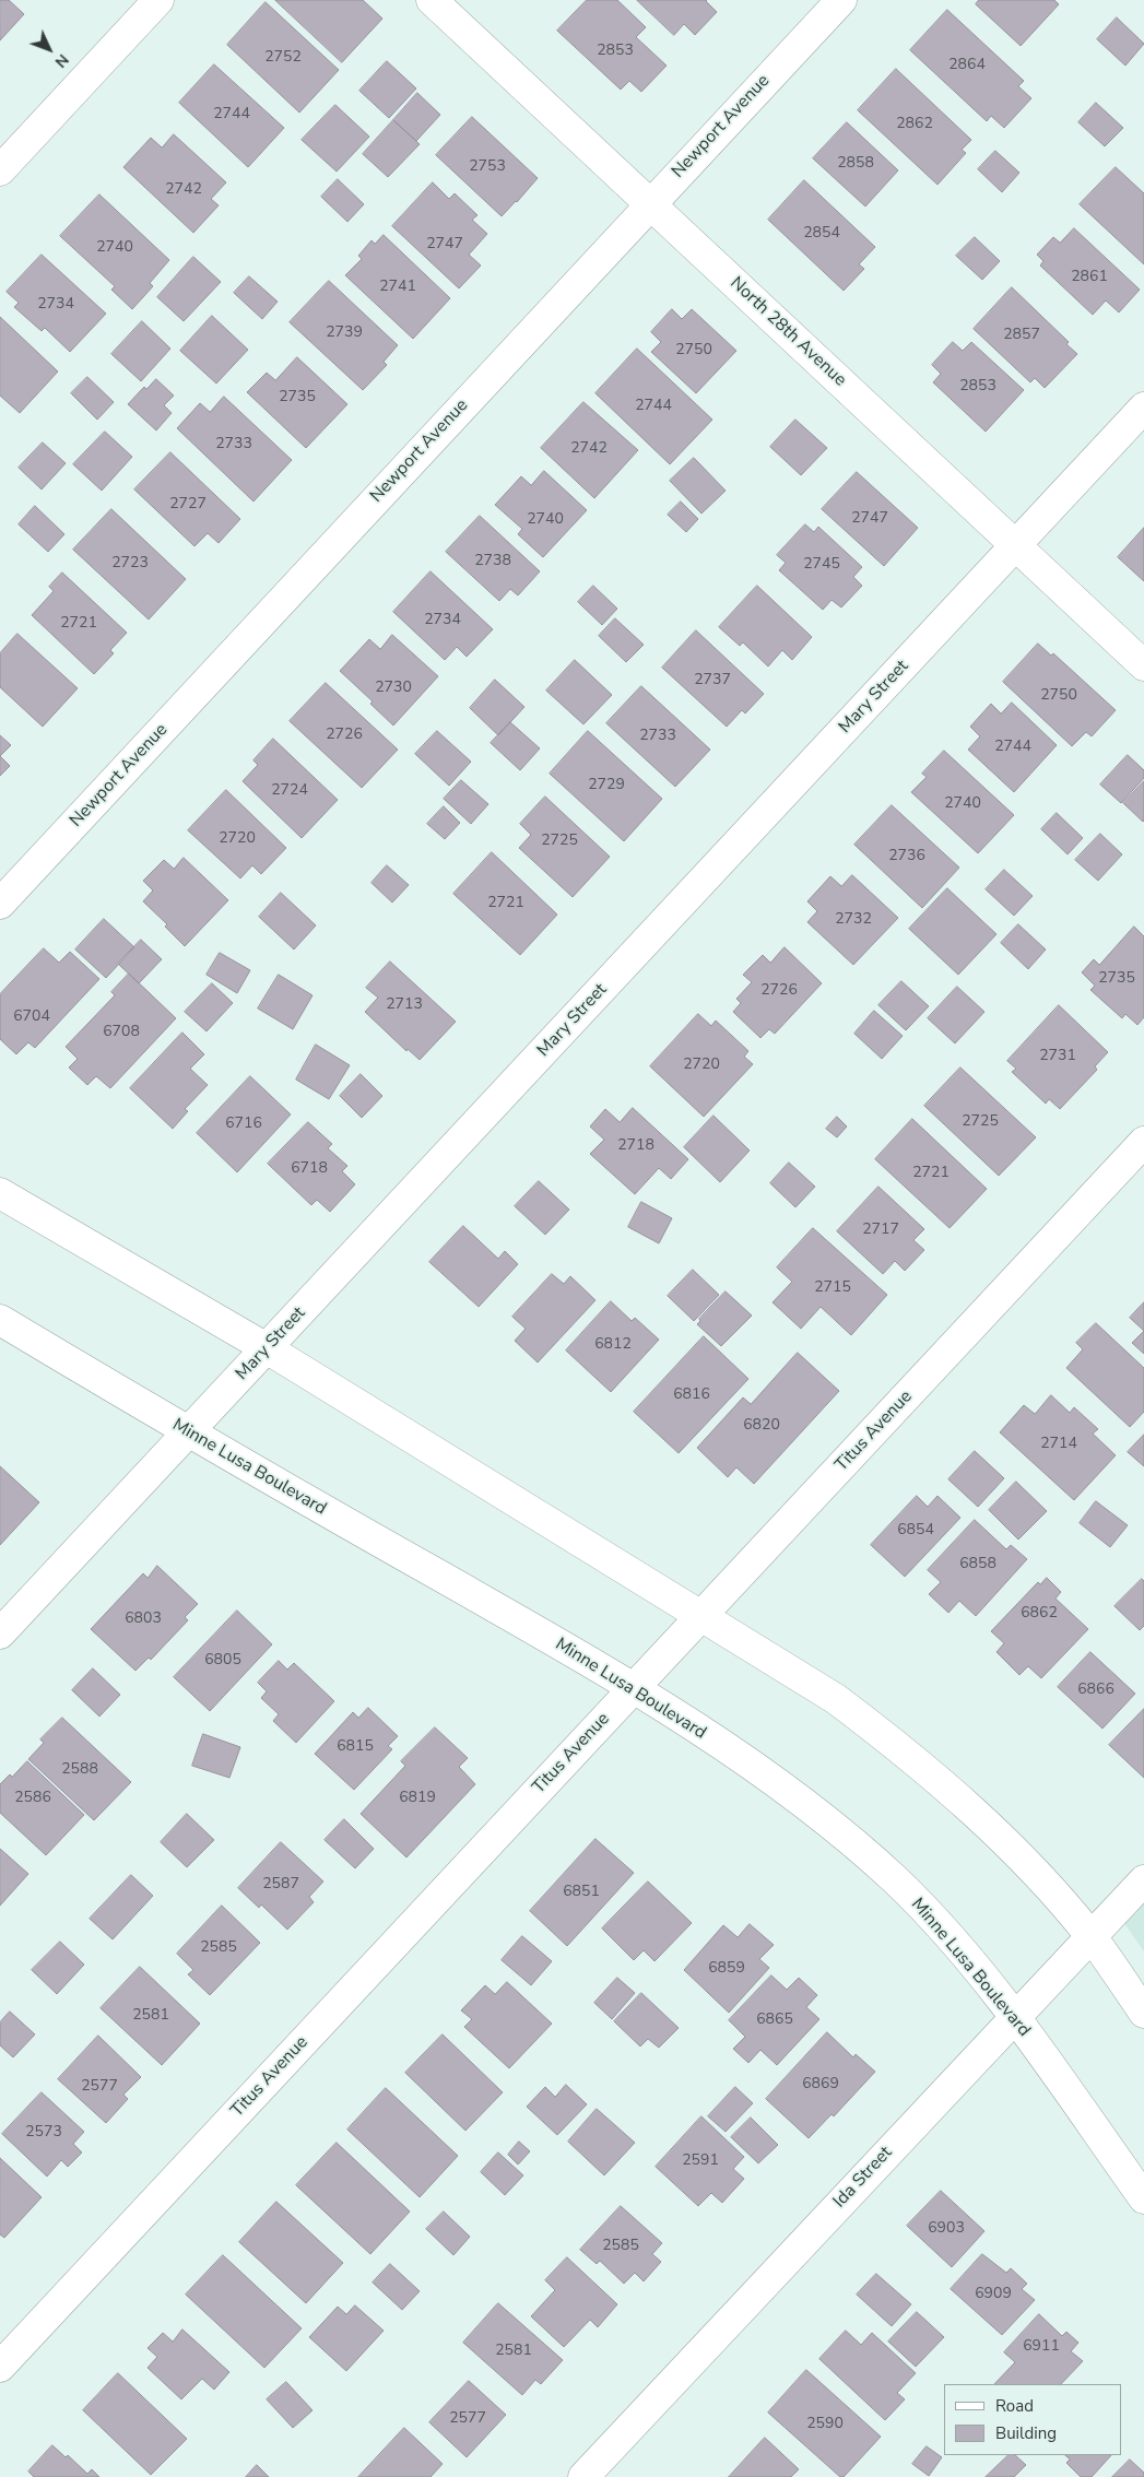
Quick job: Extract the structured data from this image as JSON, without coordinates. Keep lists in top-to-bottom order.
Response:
{
  "streets": {
    "street": [
      "Newport Avenue",
      "North 28th Avenue",
      "Mary Street",
      "Titus Avenue",
      "Minne Lusa Boulevard",
      "Ida Street"
    ]
  },
  "crossings": [
    ["Newport Avenue", "North 28th Avenue"],
    ["North 28th Avenue", "Mary Street"],
    ["Mary Street", "Minne Lusa Boulevard"],
    ["Titus Avenue", "Minne Lusa Boulevard"],
    ["Minne Lusa Boulevard", "Ida Street"]
  ],
  "house_numbers": [
    "2853",
    "2752",
    "2864",
    "2744",
    "2862",
    "2858",
    "2753",
    "2742",
    "2854",
    "2747",
    "2740",
    "2861",
    "2741",
    "2734",
    "2739",
    "2857",
    "2750",
    "2853",
    "2735",
    "2744",
    "2733",
    "2742",
    "2727",
    "2747",
    "2740",
    "2738",
    "2723",
    "2745",
    "2734",
    "2721",
    "2737",
    "2730",
    "2750",
    "2726",
    "2733",
    "2744",
    "2729",
    "2724",
    "2740",
    "2720",
    "2725",
    "2736",
    "2721",
    "2732",
    "2735",
    "2726",
    "2713",
    "6704",
    "6708",
    "2731",
    "2720",
    "2725",
    "6716",
    "2718",
    "6718",
    "2721",
    "2717",
    "2715",
    "6812",
    "6816",
    "6820",
    "2714",
    "6854",
    "6858",
    "6862",
    "6803",
    "6805",
    "6866",
    "6815",
    "2588",
    "2586",
    "6819",
    "2587",
    "6851",
    "2585",
    "6859",
    "2581",
    "6865",
    "6869",
    "2577",
    "2573",
    "2591",
    "6903",
    "2585",
    "6909",
    "6911",
    "2581",
    "2577",
    "2590"
  ],
  "legend": ["Road", "Building"],
  "north": "bottom right"
}
